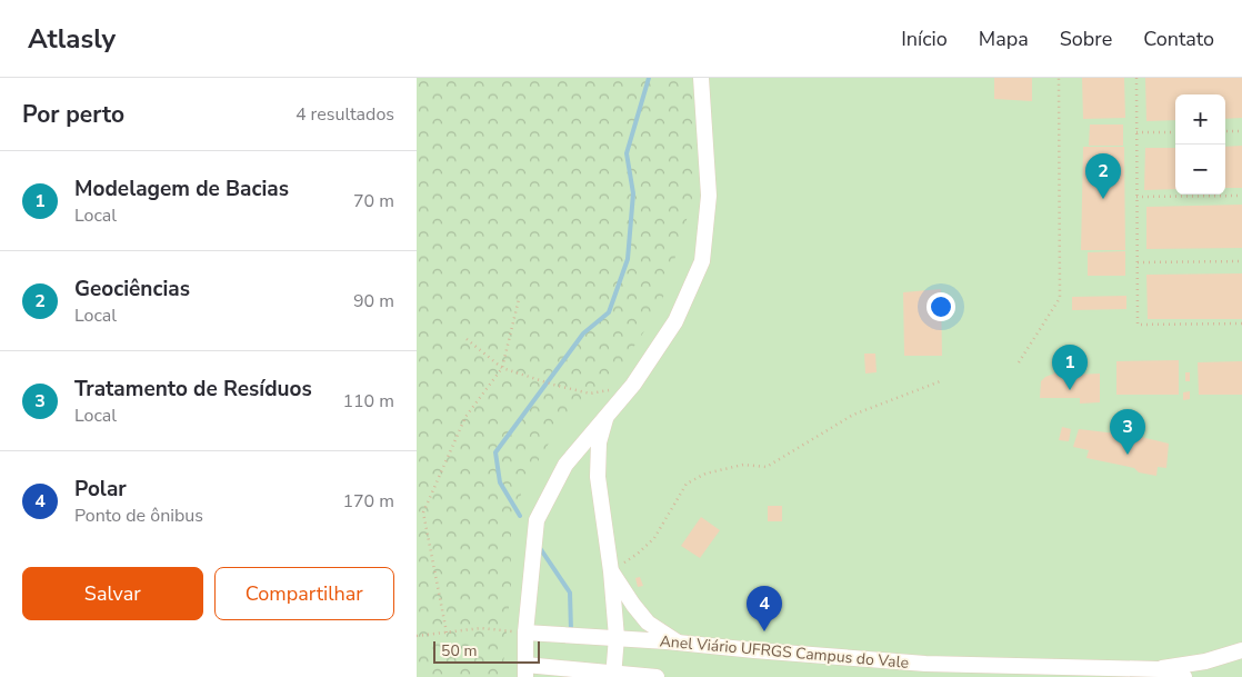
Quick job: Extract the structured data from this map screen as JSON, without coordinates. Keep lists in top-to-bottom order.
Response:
{
  "streets": {
    "street": ["Anel Viário UFRGS Campus do Vale"]
  },
  "scale_bar": "50 m",
  "page": {
    "header": "Atlasly",
    "nav": [
      "Início",
      "Mapa",
      "Sobre",
      "Contato"
    ],
    "heading": ["Por perto", "4 resultados"],
    "map_buttons": ["+", "−"],
    "list": [
      {
        "mark": "1",
        "name": "Modelagem de Bacias",
        "note": "Local",
        "value": "70 m"
      },
      {
        "mark": "2",
        "name": "Geociências",
        "note": "Local",
        "value": "90 m"
      },
      {
        "mark": "3",
        "name": "Tratamento de Resíduos",
        "note": "Local",
        "value": "110 m"
      },
      {
        "mark": "4",
        "name": "Polar",
        "note": "Ponto de ônibus",
        "value": "170 m"
      }
    ],
    "pins": [
      "2",
      "1",
      "3",
      "4"
    ],
    "buttons": ["Salvar", "Compartilhar"],
    "scale": "50 m"
  }
}
